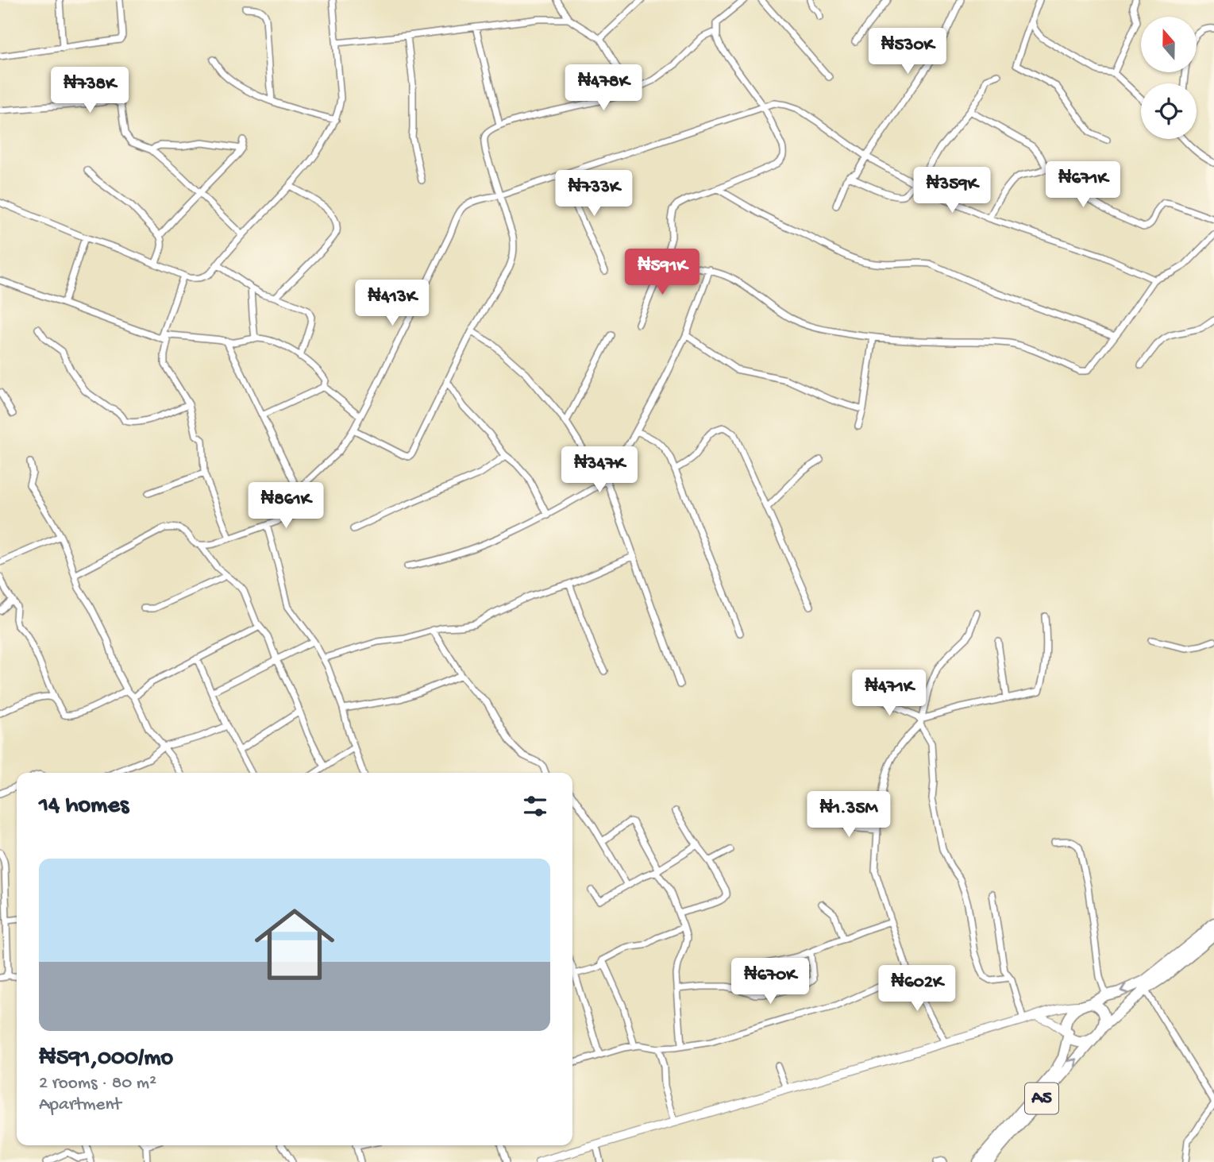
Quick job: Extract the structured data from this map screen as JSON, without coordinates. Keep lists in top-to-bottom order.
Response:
{
  "streets": {
    "highway": ["A5"]
  },
  "north": "top",
  "page": {
    "price": [
      "₦530K",
      "₦478K",
      "₦738K",
      "₦671K",
      "₦359K",
      "₦733K",
      "₦591K",
      "₦413K",
      "₦347K",
      "₦861K",
      "₦471K",
      "₦1.35M",
      "₦670K",
      "₦602K"
    ],
    "heading": "14 homes",
    "list": [
      {
        "name": "₦591,000/mo",
        "note": "2 rooms · 80 m² · Apartment"
      }
    ]
  }
}
